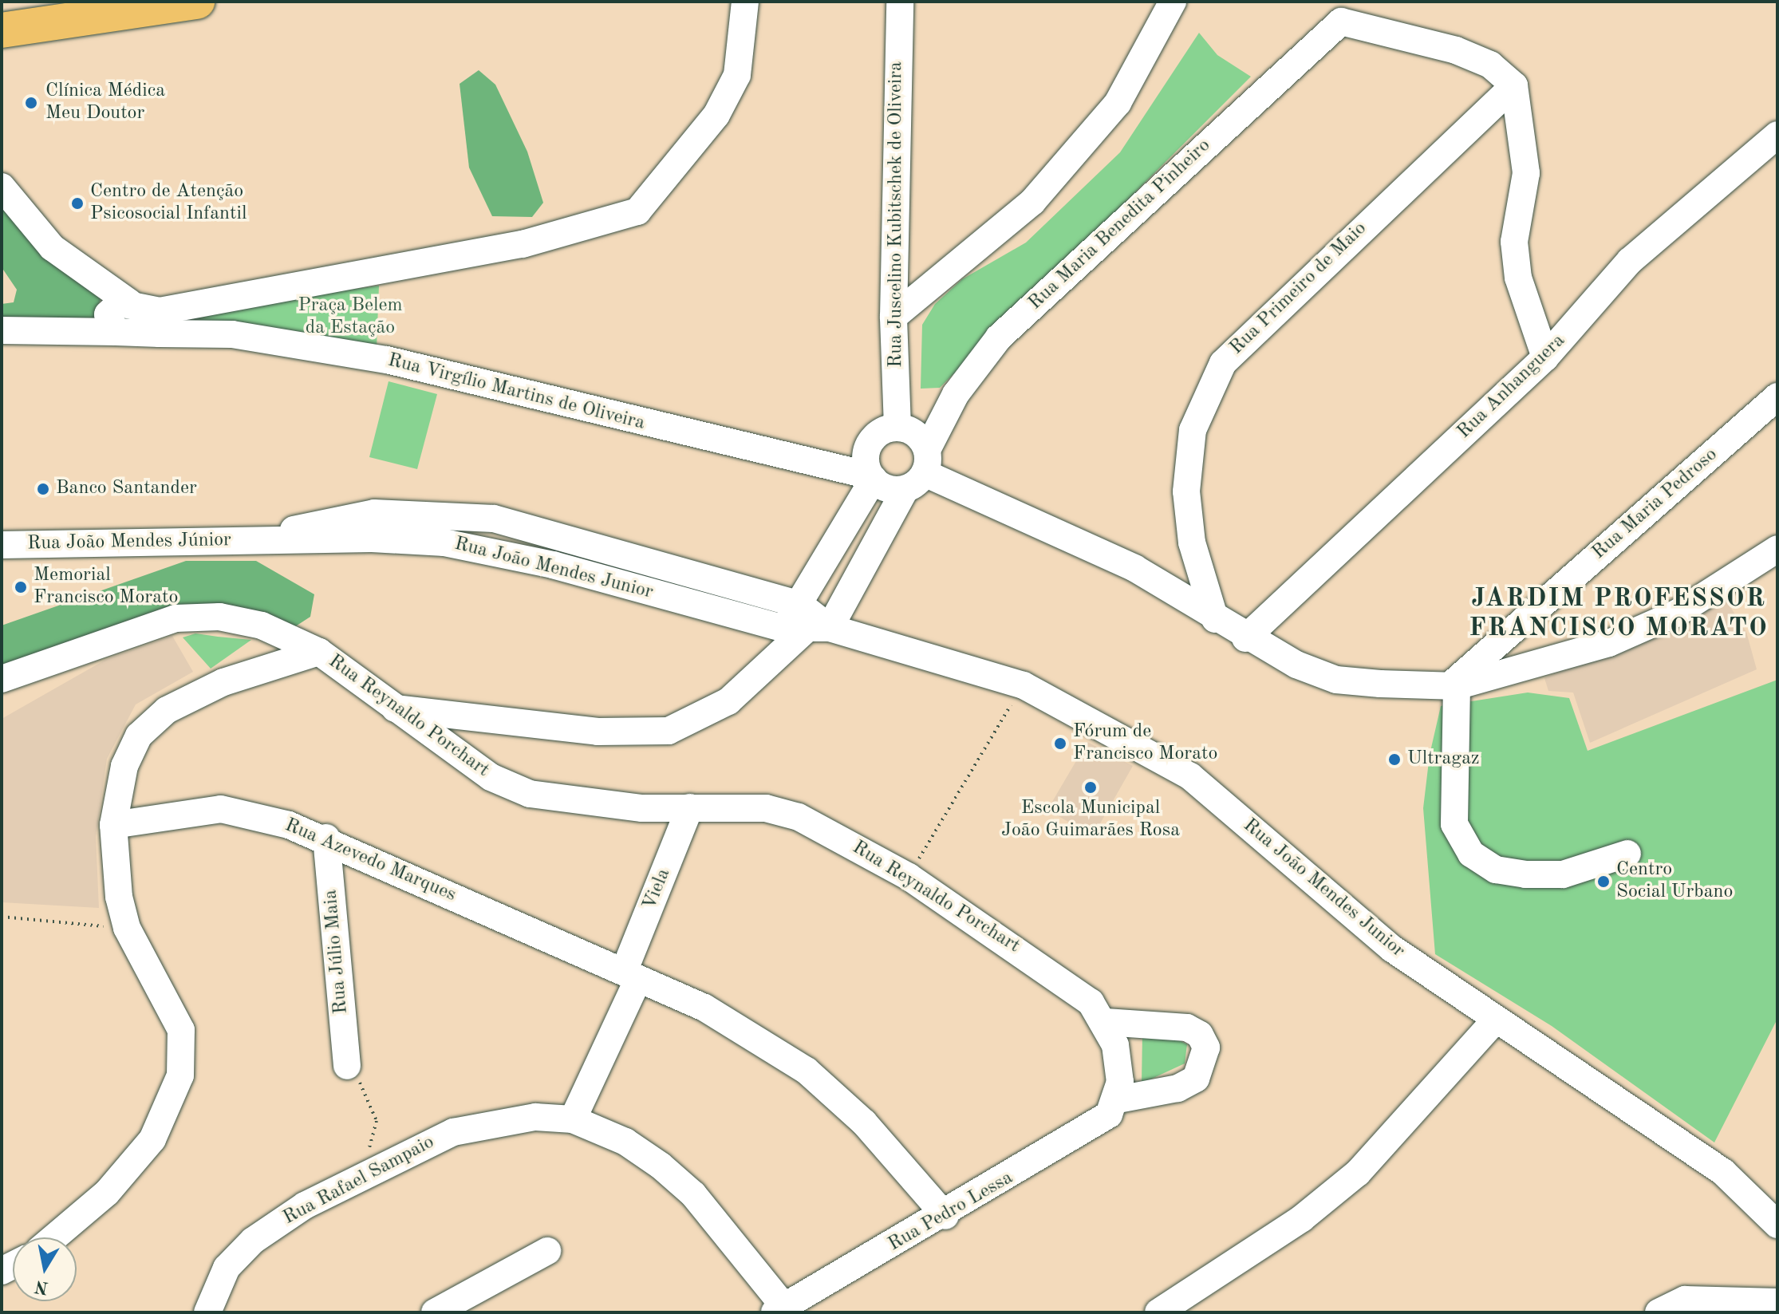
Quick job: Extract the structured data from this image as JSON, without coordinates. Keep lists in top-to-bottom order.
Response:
{
  "streets": {
    "street": [
      "Rua Juscelino Kubitschek de Oliveira",
      "Rua Maria Benedita Pinheiro",
      "Rua Primeiro de Maio",
      "Rua Anhanguera",
      "Rua Virgílio Martins de Oliveira",
      "Rua Maria Pedroso",
      "Rua João Mendes Júnior",
      "Rua João Mendes Junior",
      "Rua Reynaldo Porchart",
      "Rua Azevedo Marques",
      "Viela",
      "Rua Júlio Maia",
      "Rua Rafael Sampaio",
      "Rua Pedro Lessa"
    ]
  },
  "crossings": [
    ["Rua Juscelino Kubitschek de Oliveira", "Rua Maria Benedita Pinheiro"],
    ["Rua Juscelino Kubitschek de Oliveira", "Rua Virgílio Martins de Oliveira"],
    ["Rua Maria Benedita Pinheiro", "Rua Virgílio Martins de Oliveira"],
    ["Rua Maria Benedita Pinheiro", "Rua João Mendes Junior"],
    ["Rua João Mendes Júnior", "Rua João Mendes Junior"],
    ["Rua Reynaldo Porchart", "Viela"],
    ["Rua Reynaldo Porchart", "Rua Pedro Lessa"],
    ["Rua Azevedo Marques", "Viela"],
    ["Rua Azevedo Marques", "Rua Júlio Maia"],
    ["Rua Azevedo Marques", "Rua Pedro Lessa"],
    ["Viela", "Rua Rafael Sampaio"],
    ["Rua Rafael Sampaio", "Rua Pedro Lessa"]
  ],
  "districts": ["JARDIM PROFESSOR FRANCISCO MORATO"],
  "parks": ["Praça Belem da Estação"],
  "places": [
    "Clínica Médica Meu Doutor",
    "Centro de Atenção Psicosocial Infantil",
    "Banco Santander",
    "Memorial Francisco Morato",
    "Fórum de Francisco Morato",
    "Ultragaz",
    "Escola Municipal João Guimarães Rosa",
    "Centro Social Urbano"
  ],
  "north": "bottom"
}
